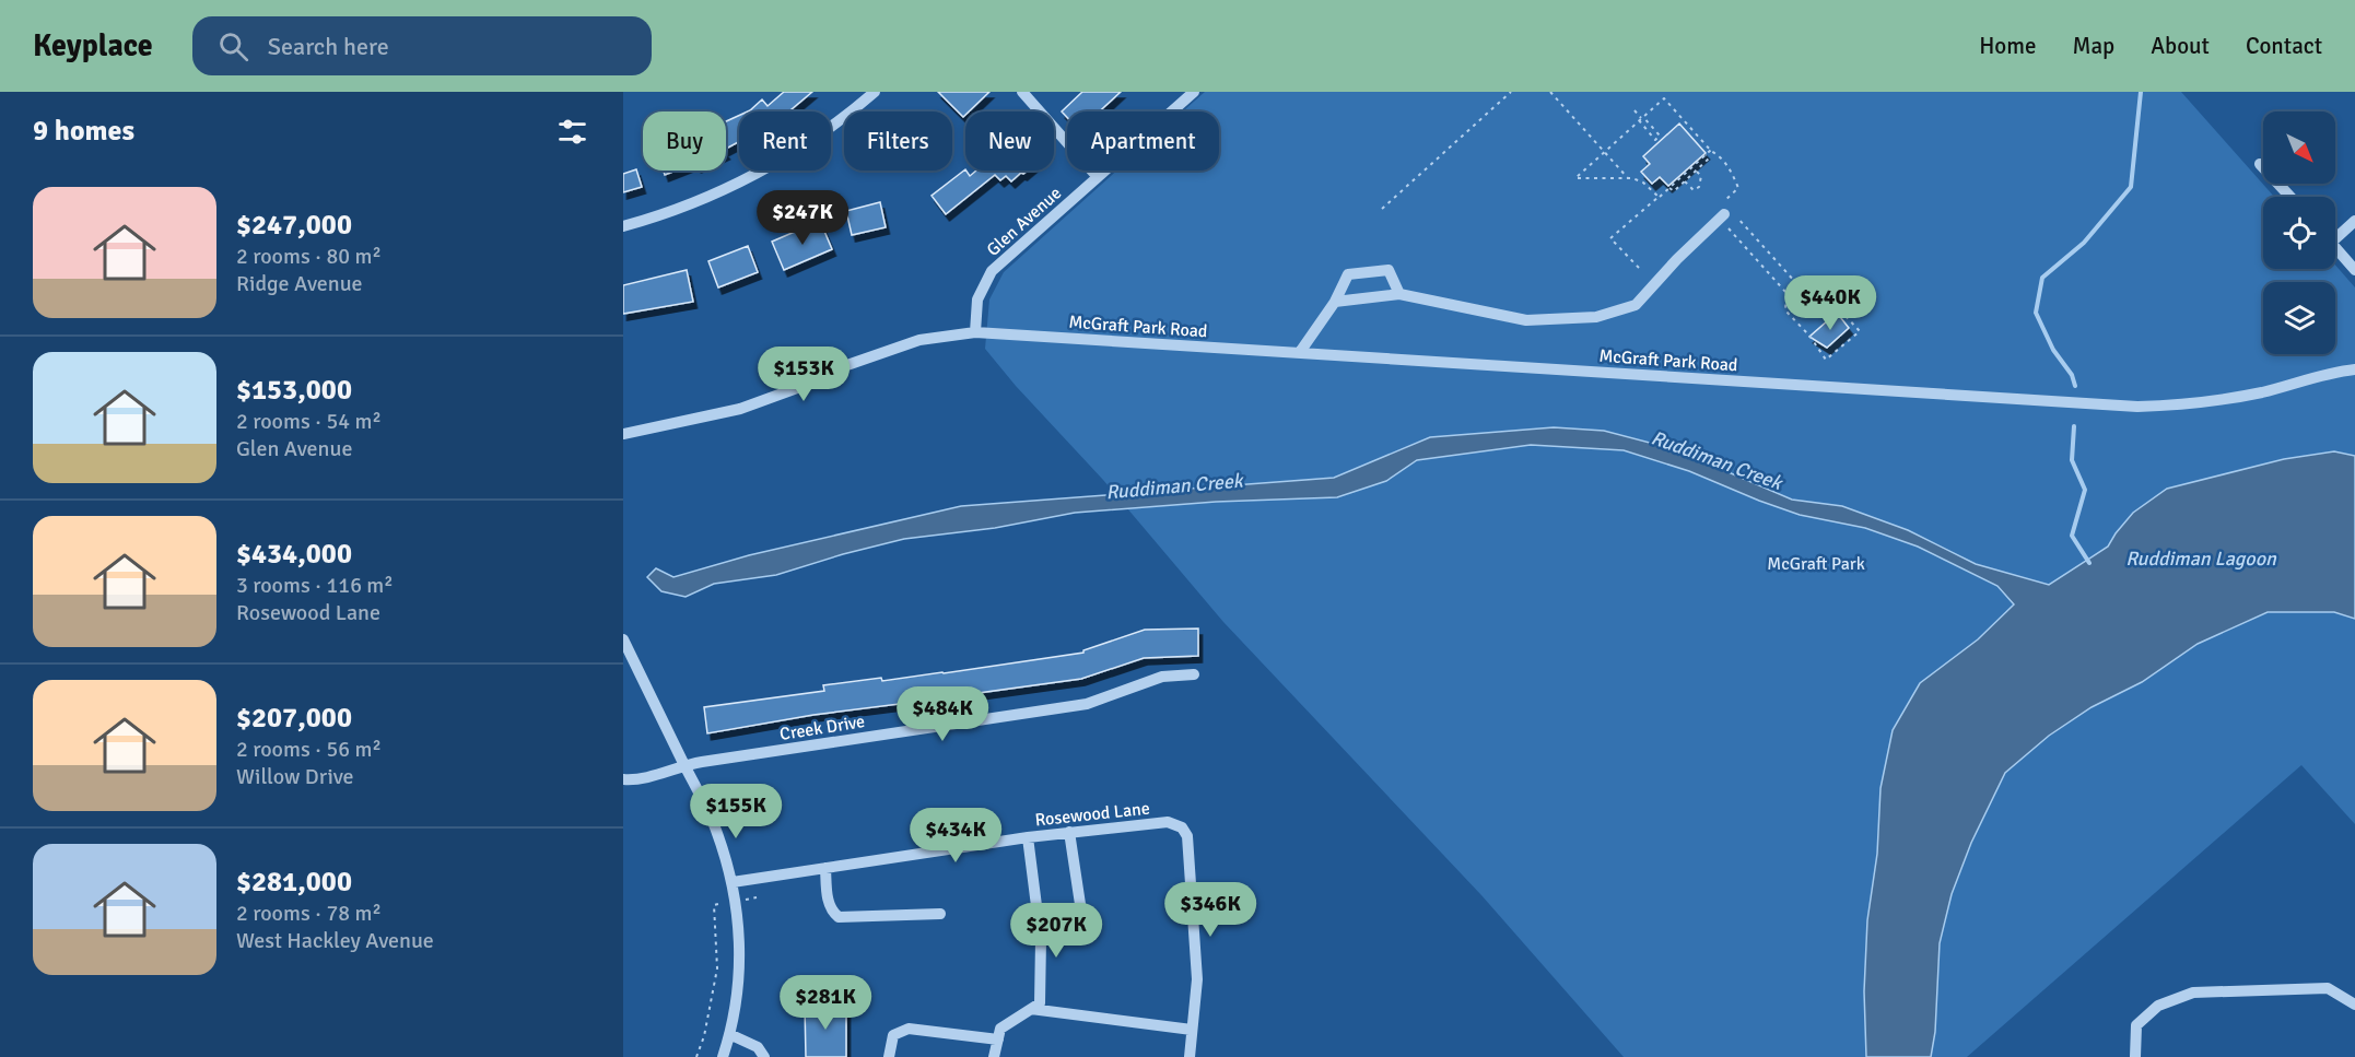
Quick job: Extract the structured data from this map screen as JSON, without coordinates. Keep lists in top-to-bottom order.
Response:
{
  "streets": {
    "street": [
      "Glen Avenue",
      "McGraft Park Road",
      "Creek Drive",
      "Rosewood Lane"
    ]
  },
  "crossings": [
    ["Glen Avenue", "McGraft Park Road"]
  ],
  "water": ["Ruddiman Creek", "Ruddiman Lagoon"],
  "parks": ["McGraft Park"],
  "north": "bottom right",
  "page": {
    "header": "Keyplace",
    "search": "Search here",
    "nav": [
      "Home",
      "Map",
      "About",
      "Contact"
    ],
    "heading": "9 homes",
    "chip": [
      "Buy",
      "Rent",
      "Filters",
      "New",
      "Apartment"
    ],
    "list": [
      {
        "name": "$247,000",
        "note": "2 rooms · 80 m² · Ridge Avenue"
      },
      {
        "name": "$153,000",
        "note": "2 rooms · 54 m² · Glen Avenue"
      },
      {
        "name": "$434,000",
        "note": "3 rooms · 116 m² · Rosewood Lane"
      },
      {
        "name": "$207,000",
        "note": "2 rooms · 56 m² · Willow Drive"
      },
      {
        "name": "$281,000",
        "note": "2 rooms · 78 m² · West Hackley Avenue"
      }
    ],
    "price": [
      "$247K",
      "$440K",
      "$153K",
      "$484K",
      "$155K",
      "$434K",
      "$346K",
      "$207K",
      "$281K"
    ]
  }
}
